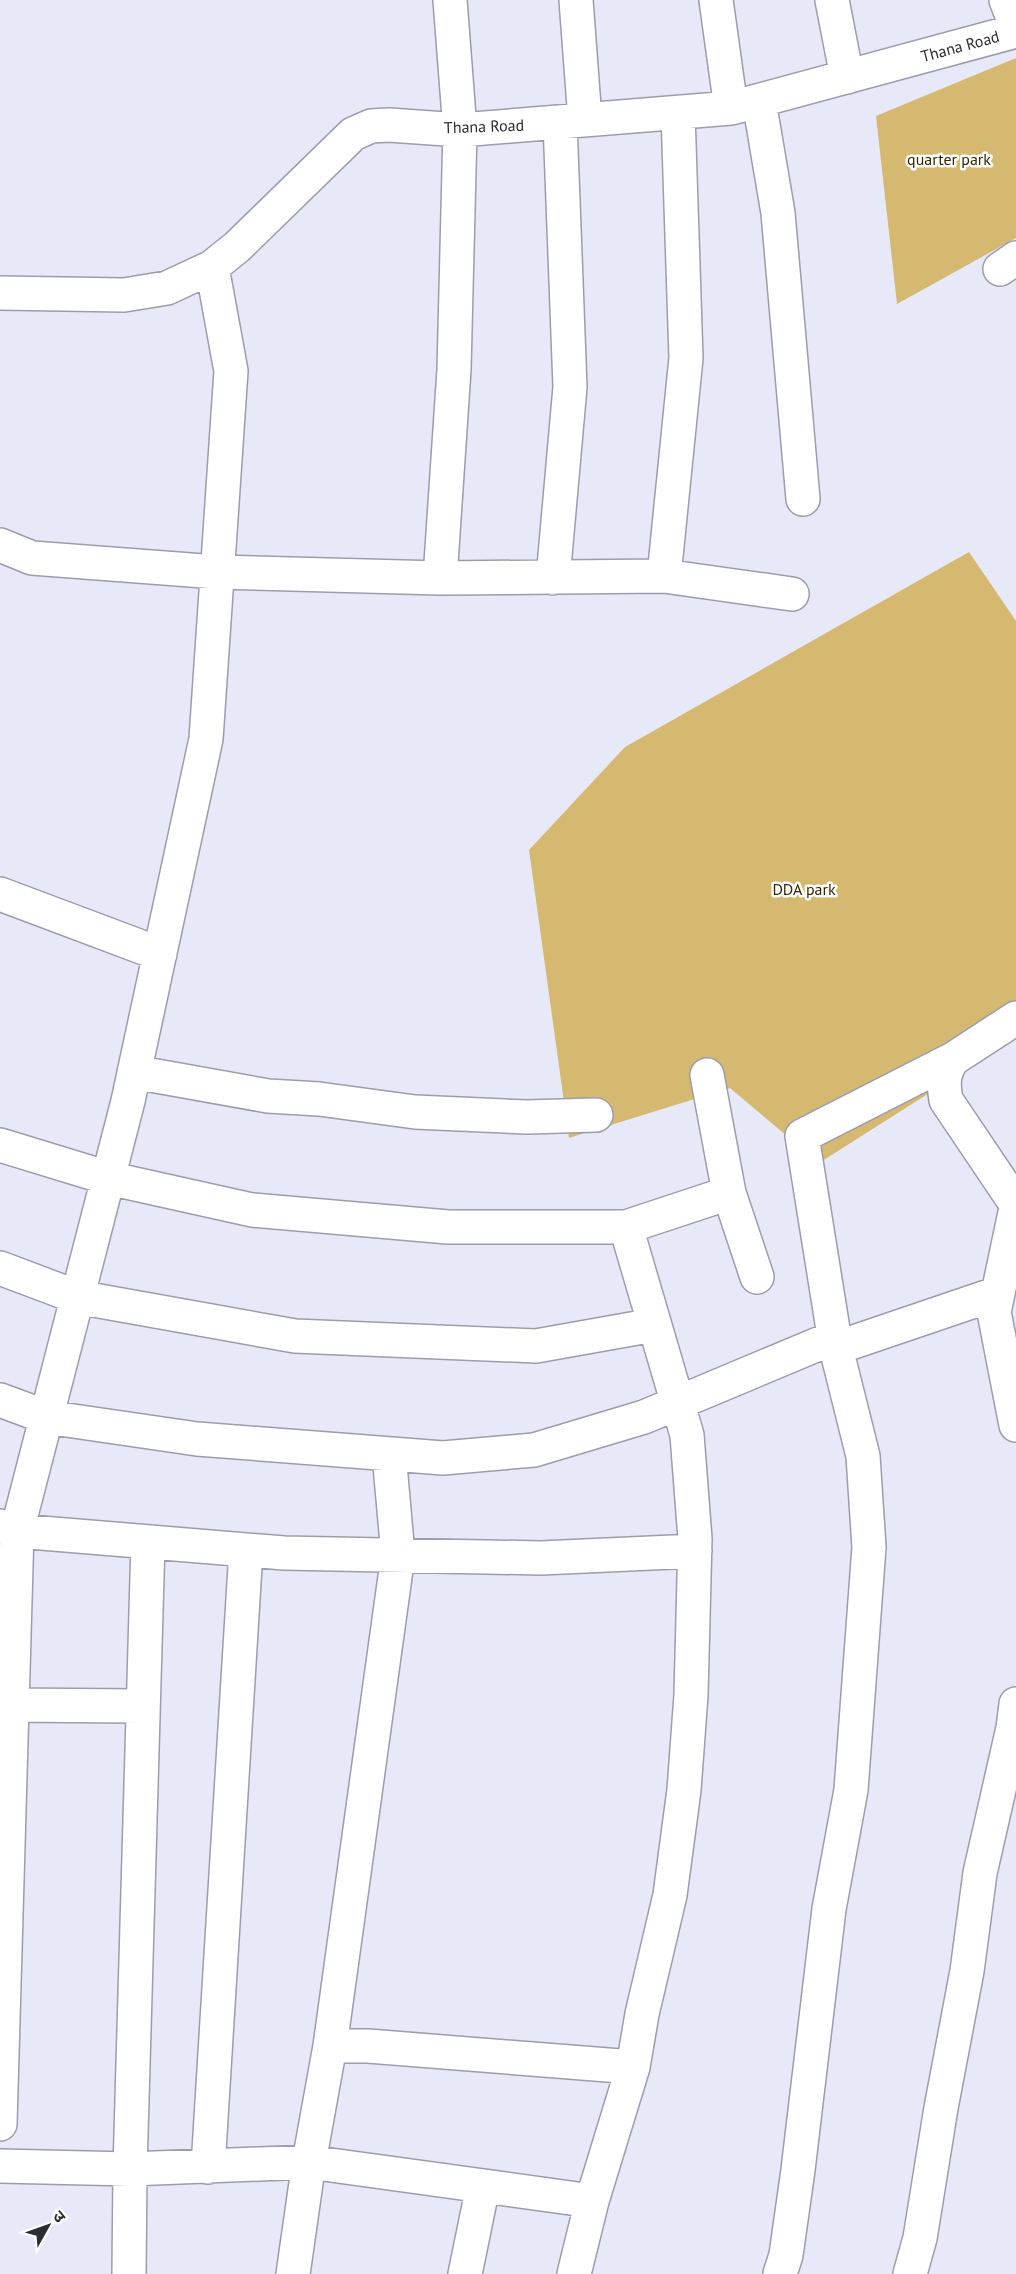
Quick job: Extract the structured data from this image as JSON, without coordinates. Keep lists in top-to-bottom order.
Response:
{
  "streets": {
    "street": ["Thana Road"]
  },
  "parks": ["quarter park", "DDA park"],
  "north": "top right"
}
